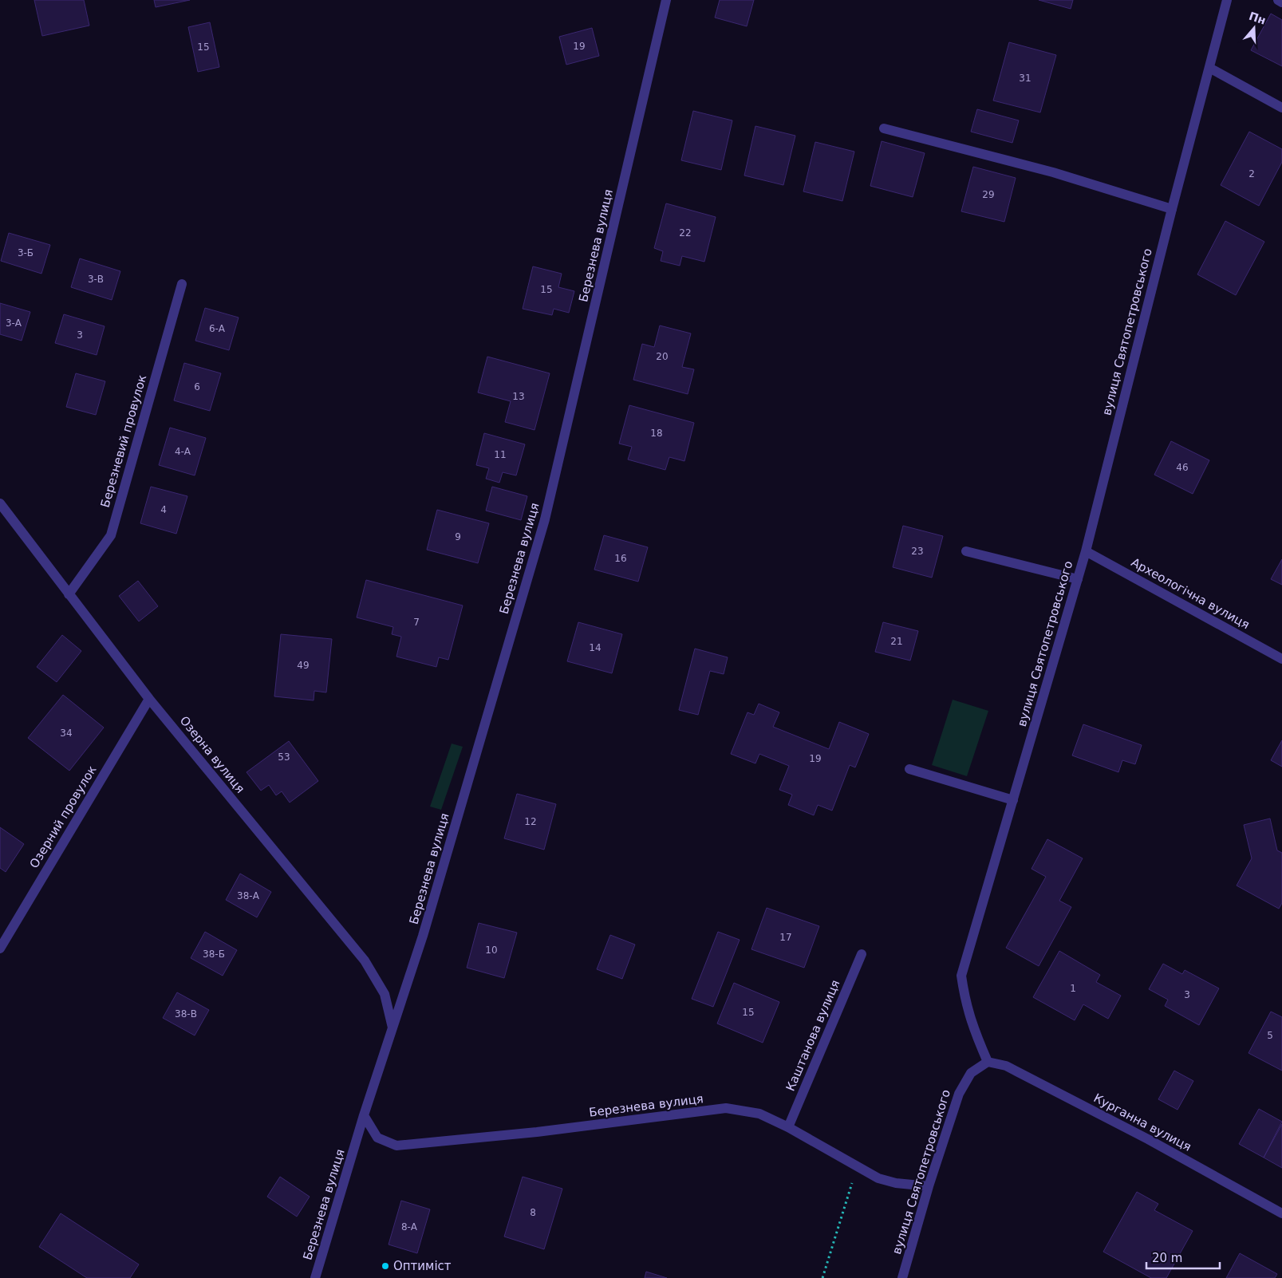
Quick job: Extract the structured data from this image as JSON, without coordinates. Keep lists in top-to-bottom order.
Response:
{
  "streets": {
    "street": [
      "Березнева вулиця",
      "вулиця Святопетровського",
      "Березневий провулок",
      "Археологічна вулиця",
      "Озерна вулиця",
      "Озерний провулок",
      "Каштанова вулиця",
      "Курганна вулиця"
    ]
  },
  "crossings": [
    ["Березнева вулиця", "вулиця Святопетровського"],
    ["Березнева вулиця", "Озерна вулиця"],
    ["Березнева вулиця", "Каштанова вулиця"],
    ["вулиця Святопетровського", "Археологічна вулиця"],
    ["вулиця Святопетровського", "Курганна вулиця"],
    ["Березневий провулок", "Озерна вулиця"],
    ["Озерна вулиця", "Озерний провулок"]
  ],
  "places": ["Оптиміст"],
  "house_numbers": [
    "19",
    "15",
    "31",
    "2",
    "29",
    "22",
    "3-Б",
    "3-В",
    "15",
    "3-А",
    "6-А",
    "3",
    "20",
    "6",
    "13",
    "18",
    "4-А",
    "11",
    "46",
    "4",
    "9",
    "23",
    "16",
    "7",
    "21",
    "14",
    "49",
    "34",
    "53",
    "19",
    "12",
    "38-А",
    "17",
    "10",
    "38-Б",
    "1",
    "3",
    "15",
    "38-В",
    "5",
    "8",
    "8-А"
  ],
  "scale_bar": "20 m",
  "north": "top"
}
